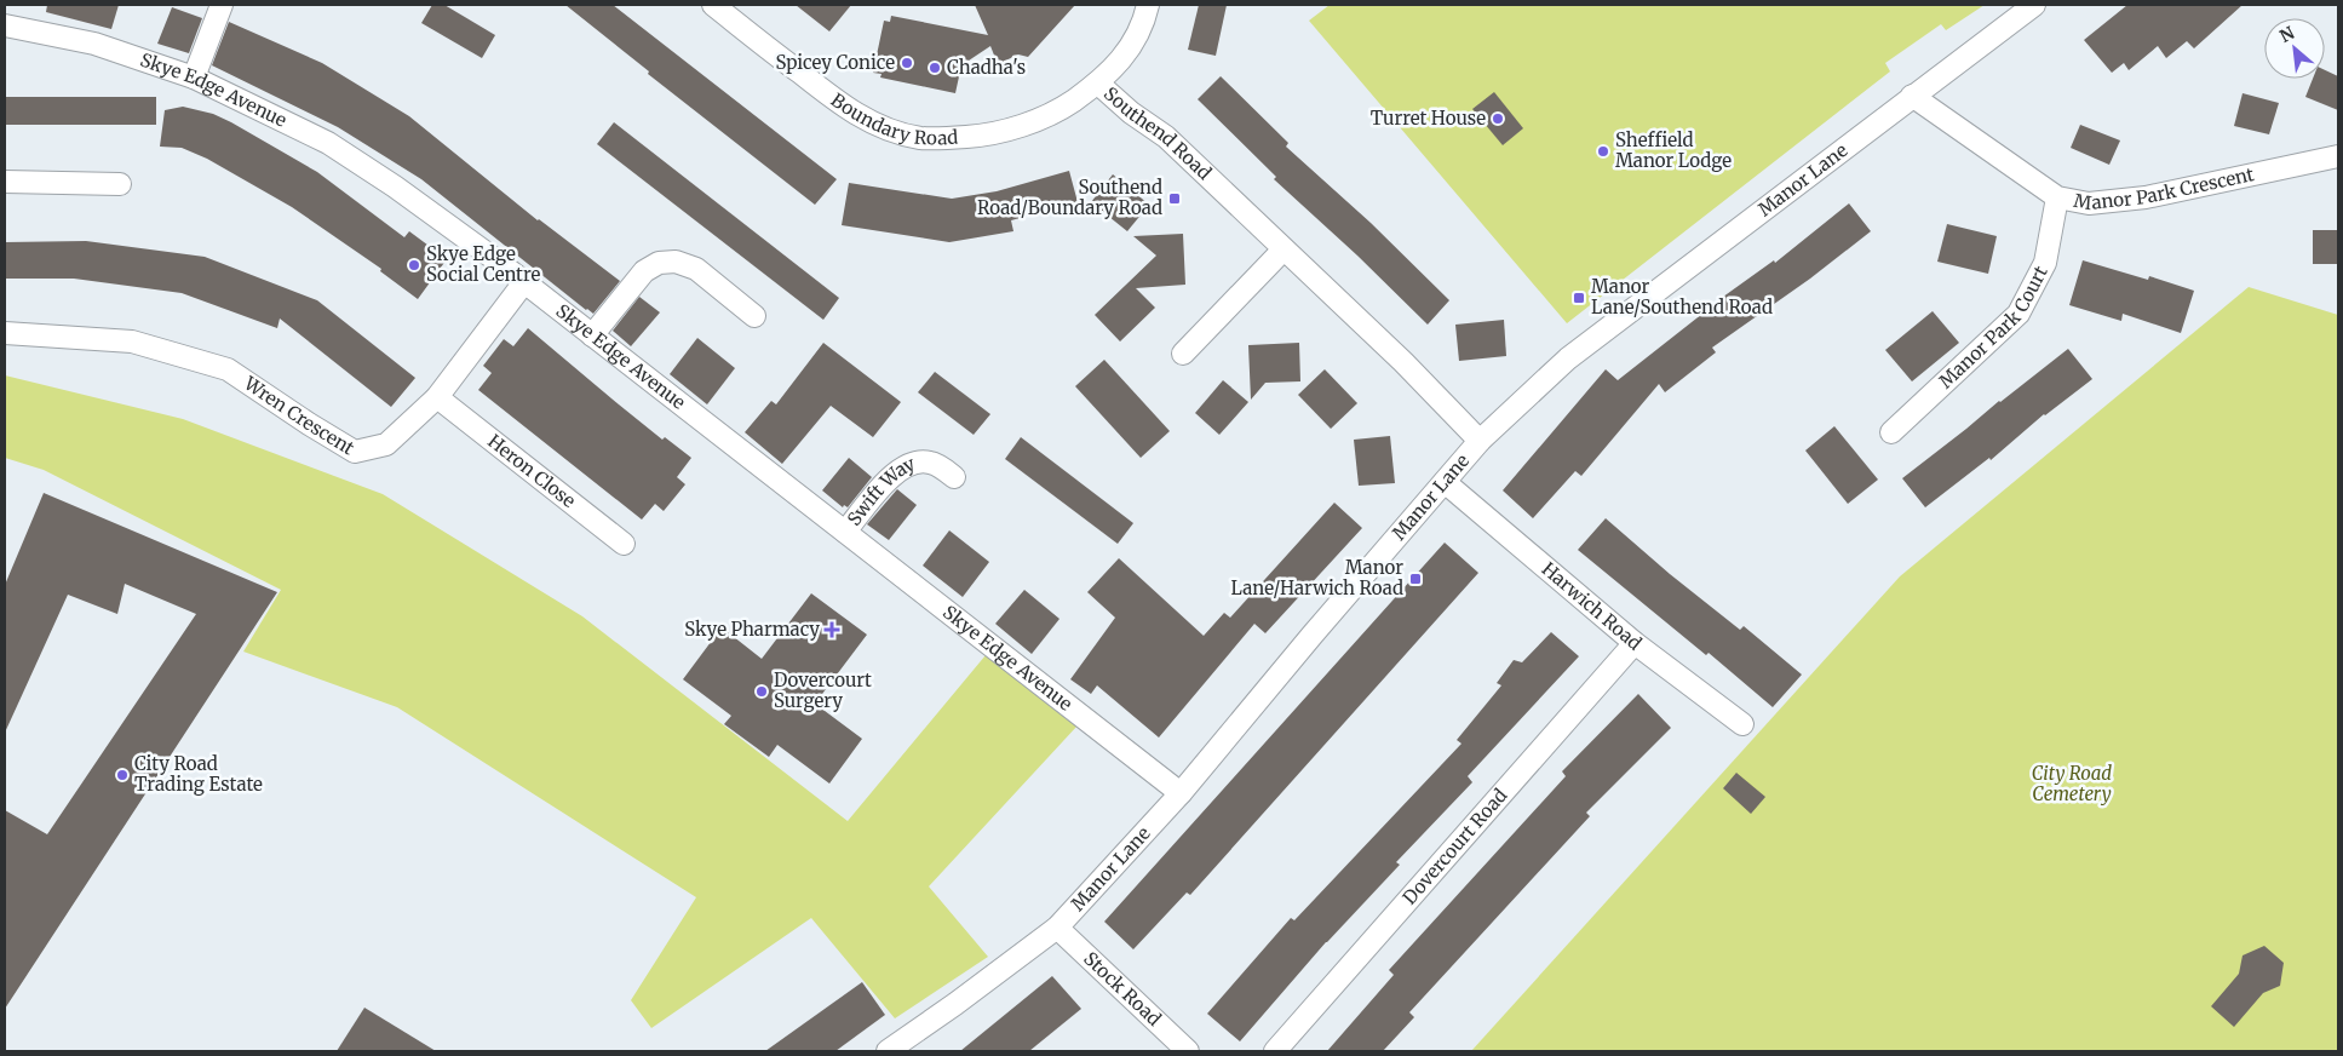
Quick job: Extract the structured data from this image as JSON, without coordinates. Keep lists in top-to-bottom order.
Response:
{
  "streets": {
    "street": [
      "Skye Edge Avenue",
      "Boundary Road",
      "Southend Road",
      "Manor Lane",
      "Manor Park Crescent",
      "Manor Park Court",
      "Wren Crescent",
      "Heron Close",
      "Swift Way",
      "Harwich Road",
      "Dovercourt Road",
      "Stock Road"
    ]
  },
  "crossings": [
    ["Skye Edge Avenue", "Manor Lane"],
    ["Skye Edge Avenue", "Wren Crescent"],
    ["Skye Edge Avenue", "Swift Way"],
    ["Boundary Road", "Southend Road"],
    ["Southend Road", "Manor Lane"],
    ["Manor Lane", "Manor Park Crescent"],
    ["Manor Lane", "Harwich Road"],
    ["Manor Lane", "Stock Road"],
    ["Manor Park Crescent", "Manor Park Court"],
    ["Wren Crescent", "Heron Close"],
    ["Harwich Road", "Dovercourt Road"]
  ],
  "parks": ["City Road Cemetery"],
  "places": {
    "other": [
      "Spicey Conice",
      "Chadha's",
      "Turret House",
      "Sheffield Manor Lodge",
      "Skye Edge Social Centre",
      "Dovercourt Surgery",
      "City Road Trading Estate"
    ],
    "transit": ["Southend Road/Boundary Road", "Manor Lane/Southend Road", "Manor Lane/Harwich Road"],
    "health": ["Skye Pharmacy"]
  },
  "north": "top left"
}
